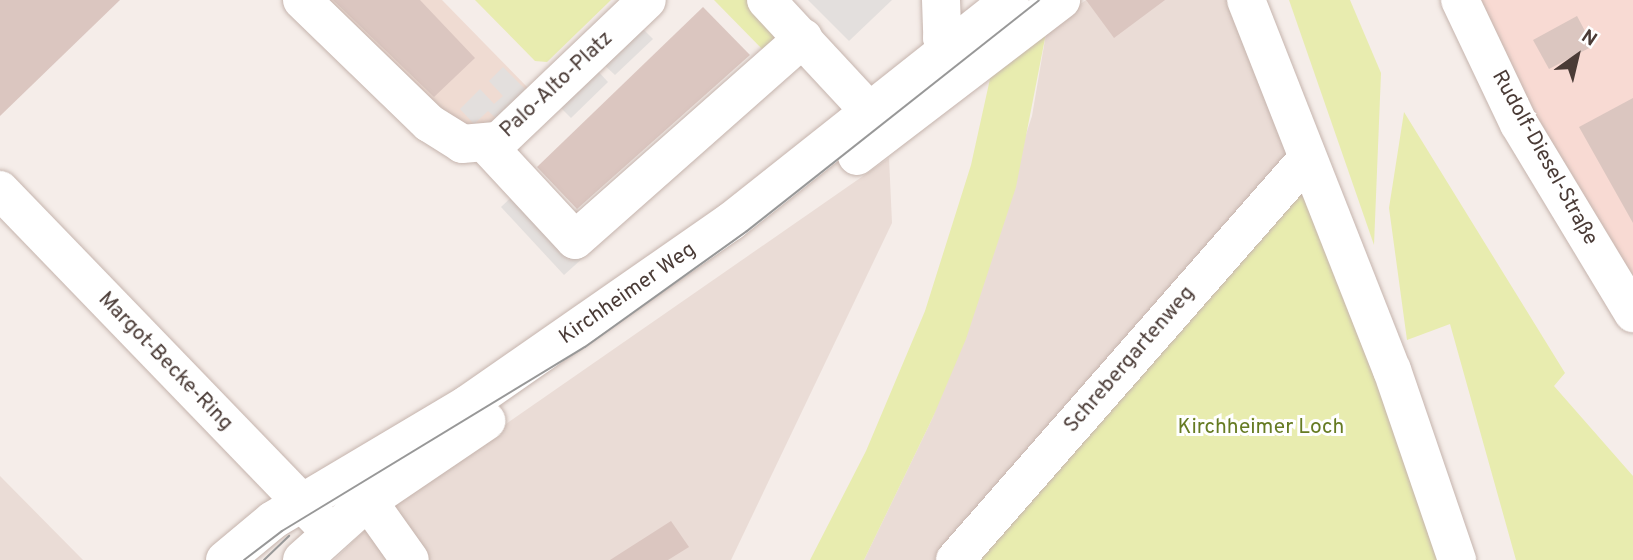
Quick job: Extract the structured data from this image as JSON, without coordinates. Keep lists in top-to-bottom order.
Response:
{
  "streets": {
    "street": [
      "Palo-Alto-Platz",
      "Rudolf-Diesel-Straße",
      "Kirchheimer Weg",
      "Schrebergartenweg",
      "Margot-Becke-Ring"
    ]
  },
  "crossings": [
    ["Kirchheimer Weg", "Margot-Becke-Ring"]
  ],
  "parks": ["Kirchheimer Loch"],
  "north": "top right"
}
